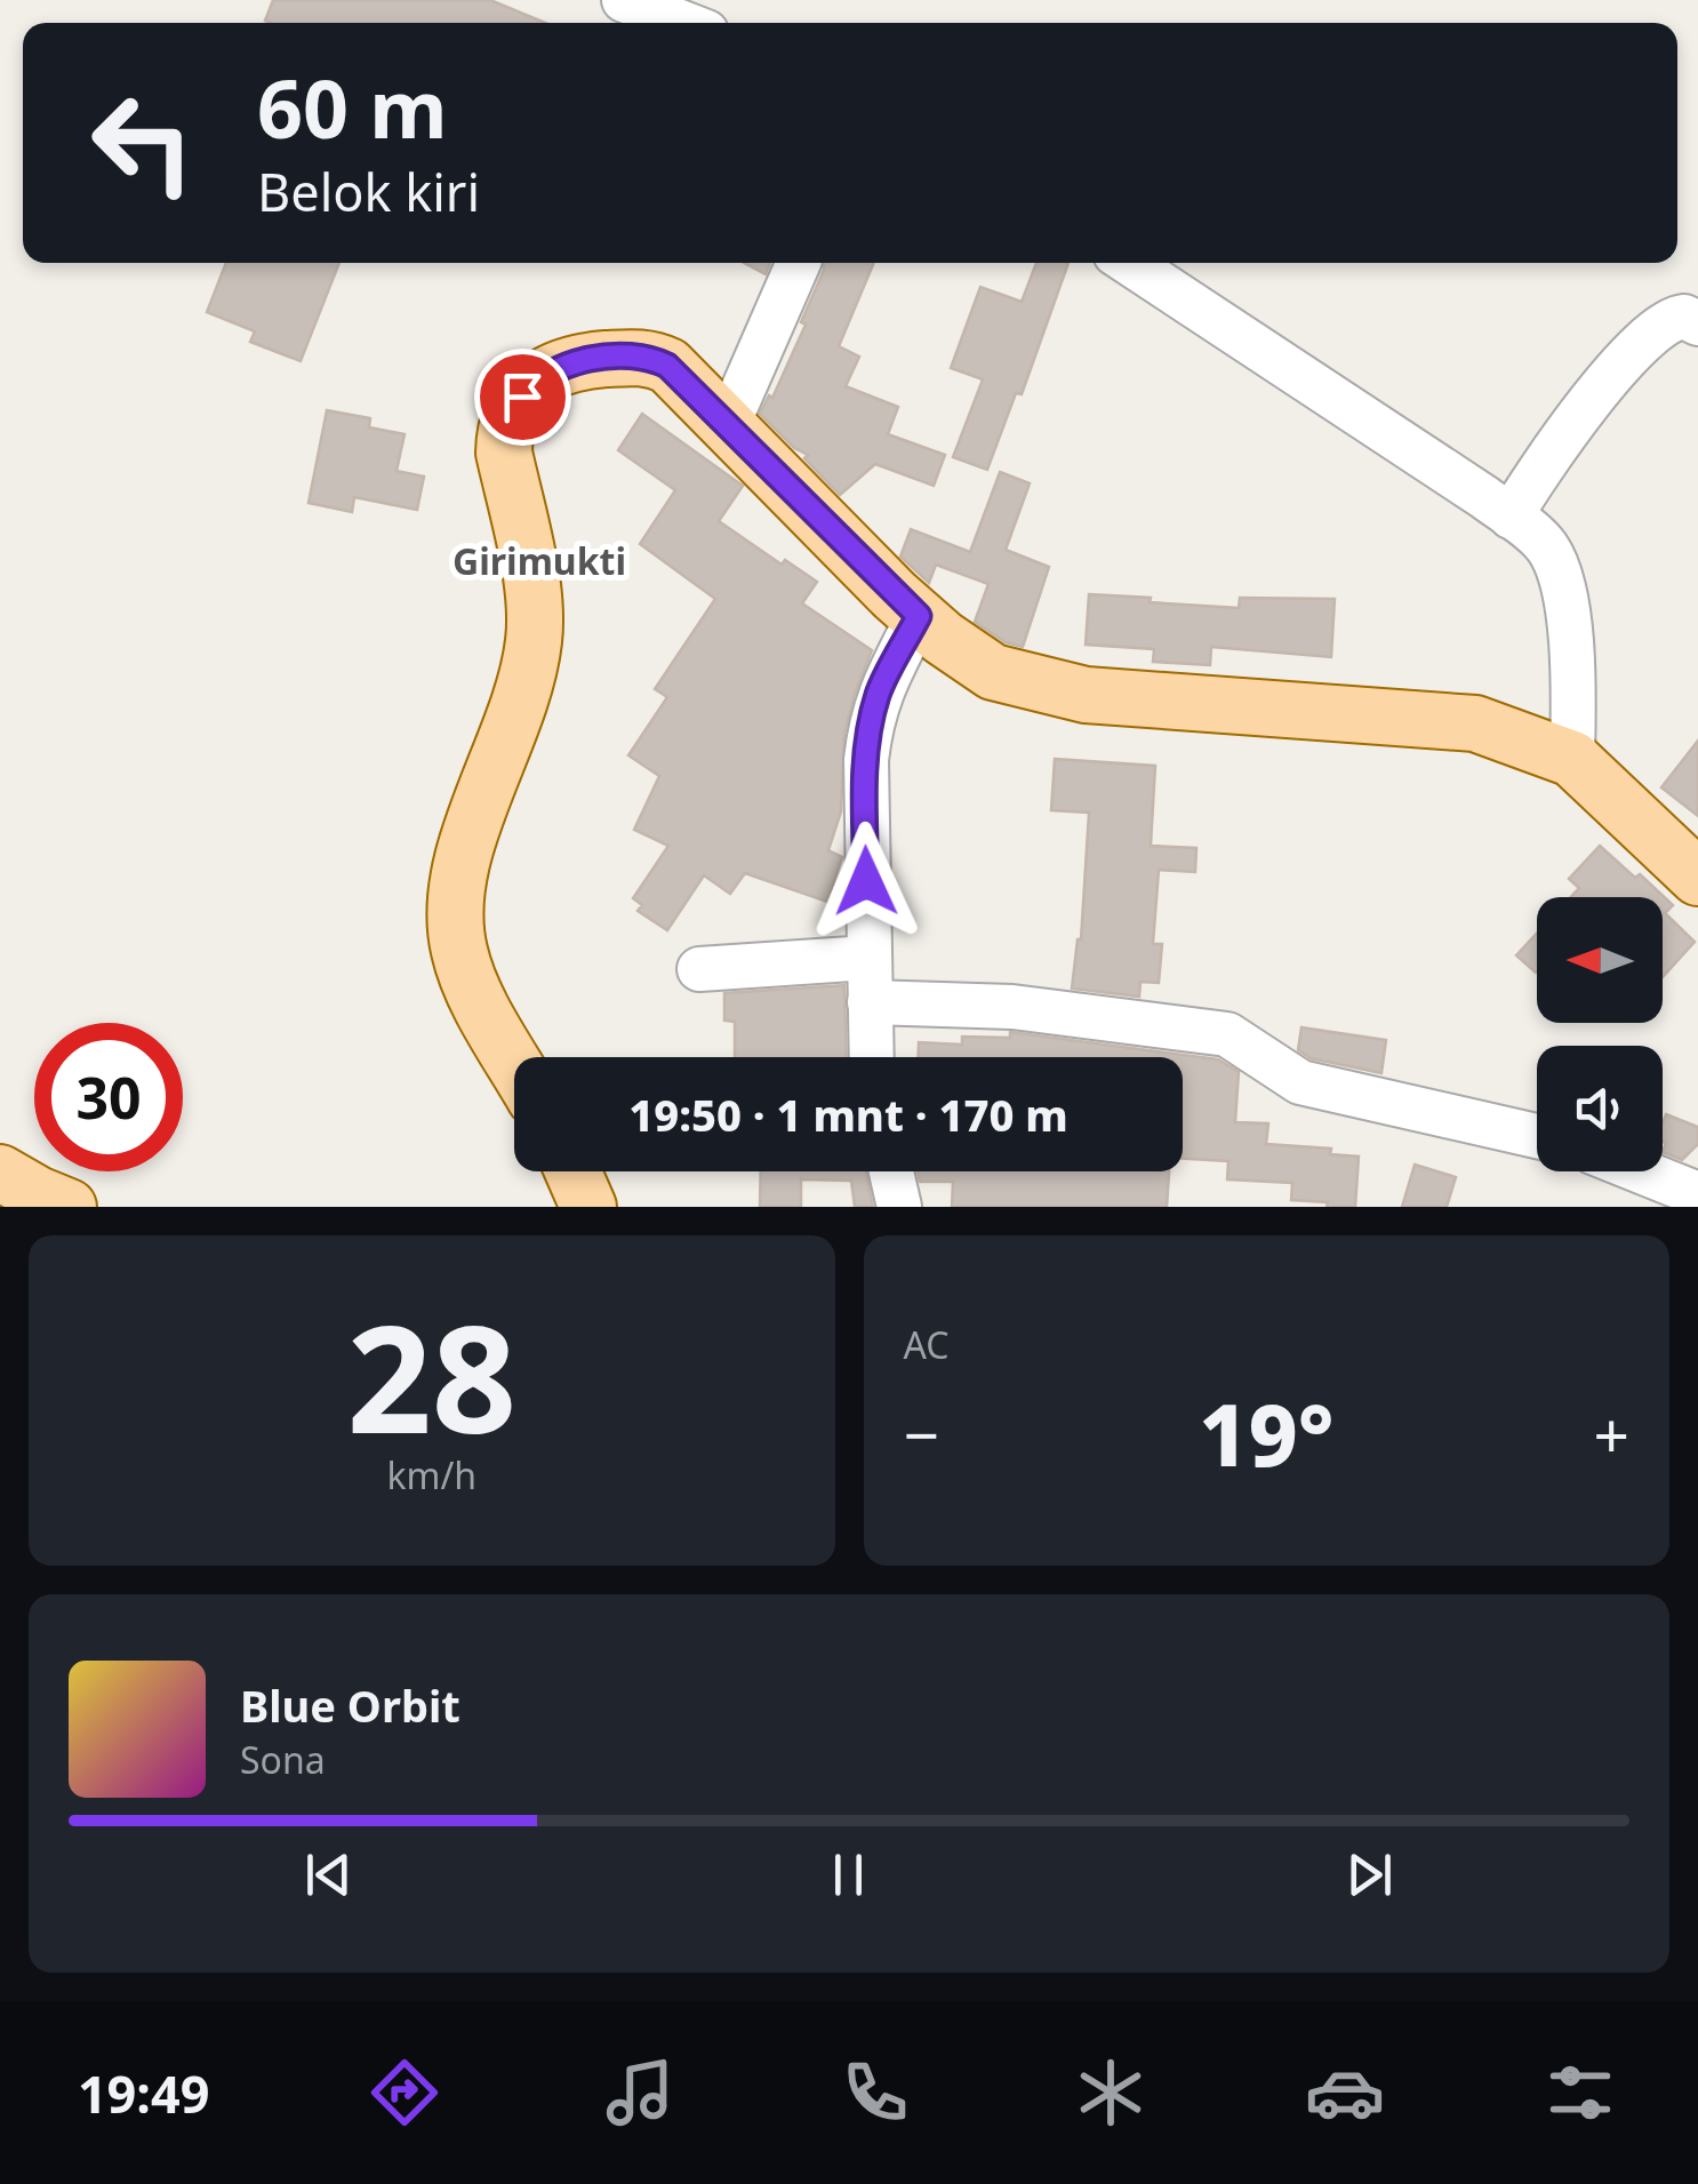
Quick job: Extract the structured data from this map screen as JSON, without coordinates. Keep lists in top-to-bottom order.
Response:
{
  "districts": ["Girimukti"],
  "north": "left",
  "page": {
    "turn": ["60 m", "Belok kiri"],
    "limit": "30",
    "trip": "19:50 · 1 mnt · 170 m",
    "tile": [
      ["28", "km/h"],
      "AC"
    ],
    "heat": ["−", "19°", "+"],
    "song": ["Blue Orbit", "Sona"],
    "tabs": "19:49"
  }
}
